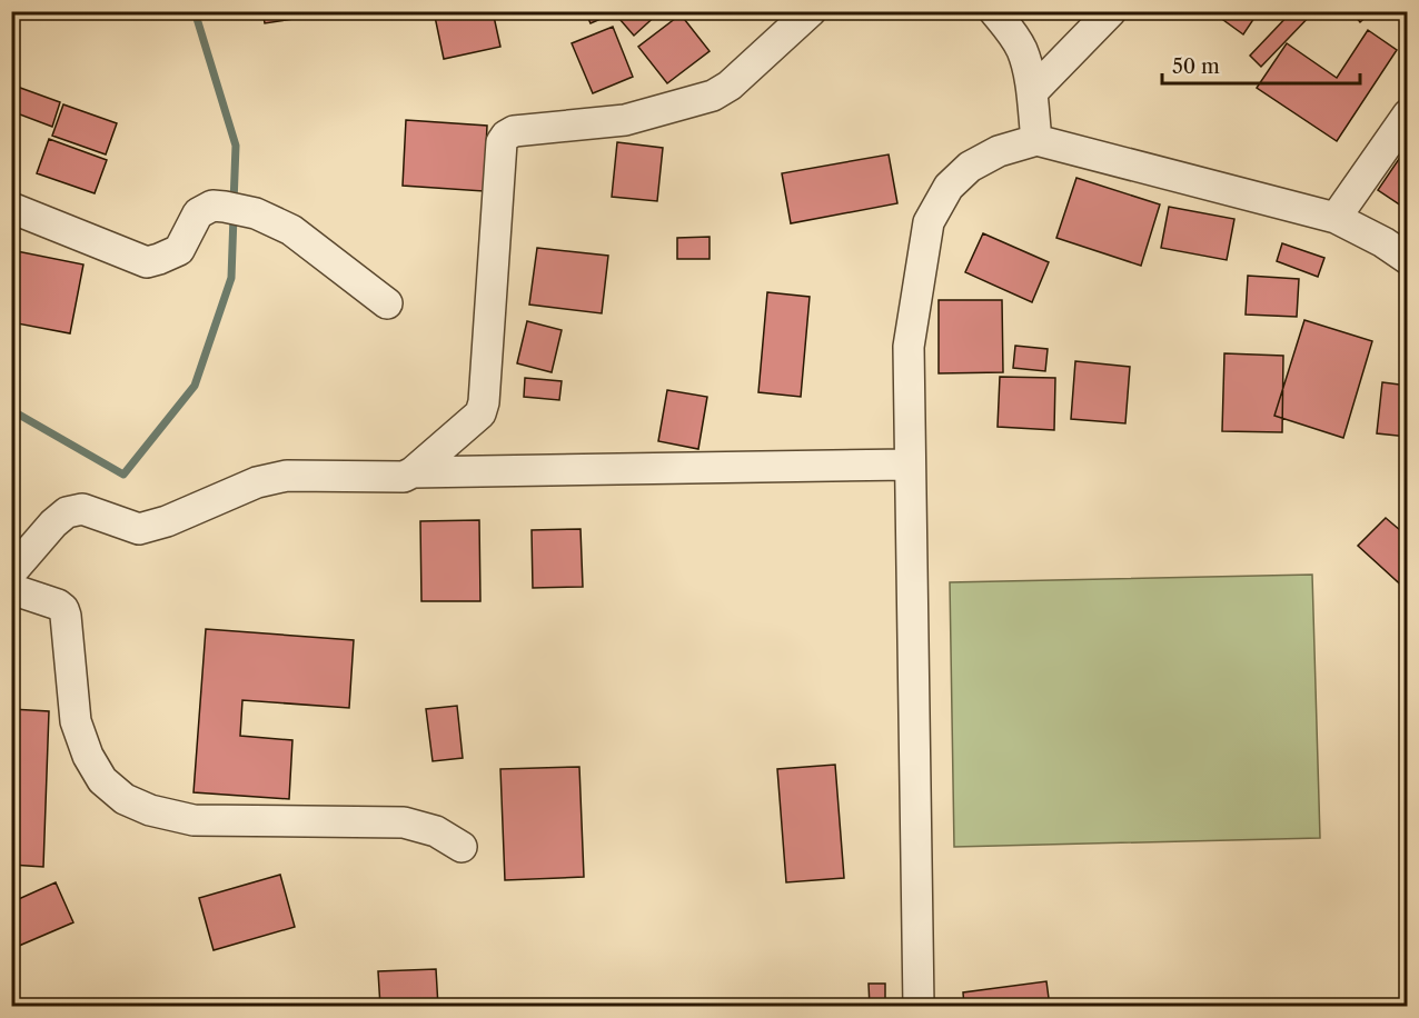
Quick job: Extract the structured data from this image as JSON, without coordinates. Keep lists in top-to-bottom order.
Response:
{
  "scale_bar": "50 m"
}
